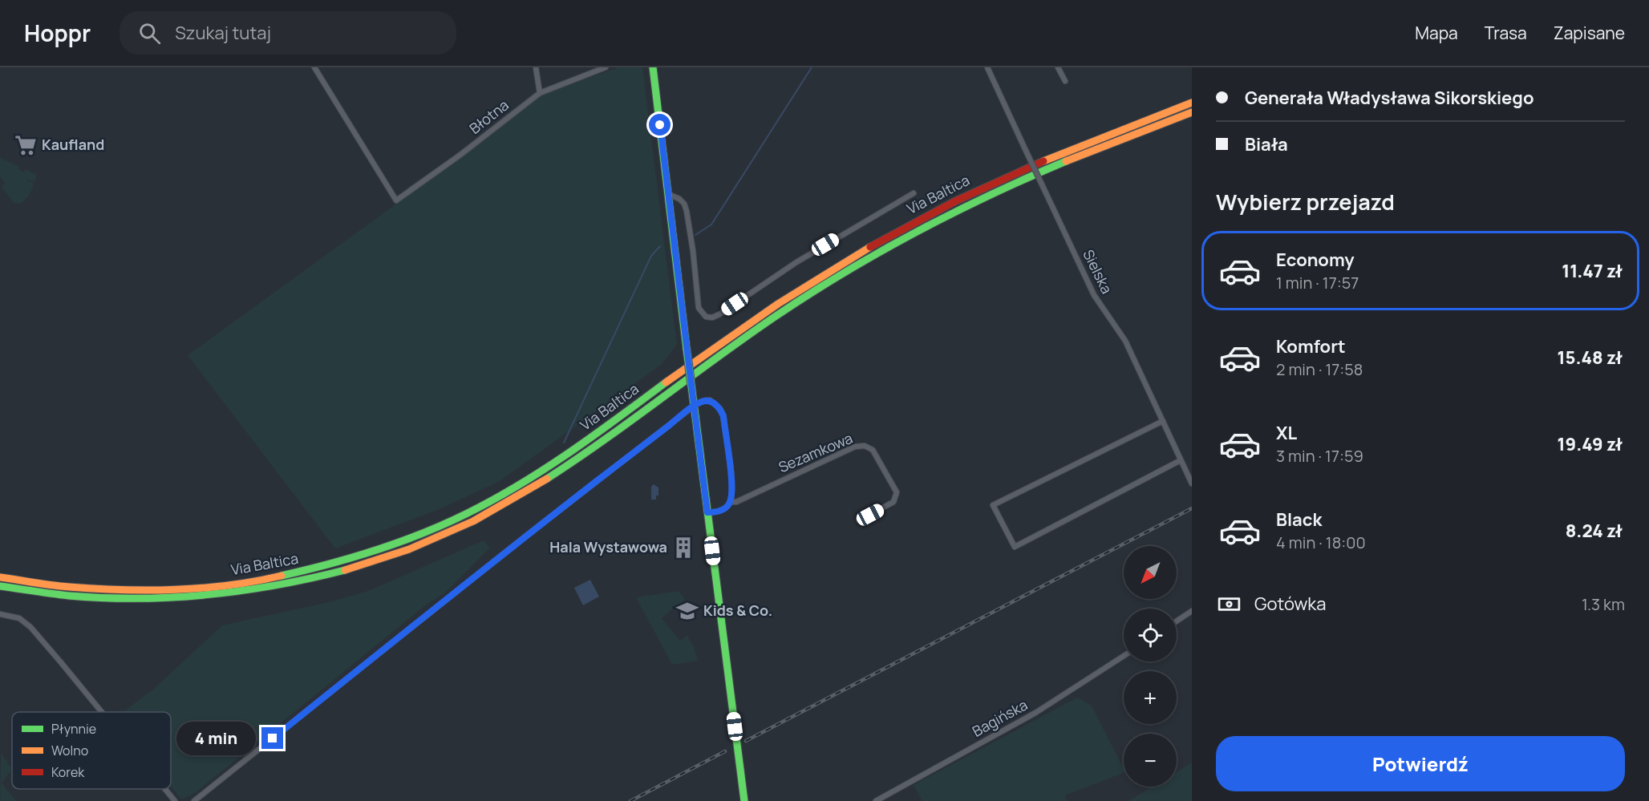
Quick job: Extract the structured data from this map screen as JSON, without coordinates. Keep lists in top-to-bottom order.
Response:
{
  "streets": {
    "main road": ["Via Baltica"],
    "street": [
      "Błotna",
      "Sielska",
      "Sezamkowa",
      "Bagińska"
    ]
  },
  "places": {
    "supermarket": ["Kaufland"],
    "building": ["Hala Wystawowa"],
    "school or university": ["Kids & Co."]
  },
  "legend": ["Płynnie", "Wolno", "Korek"],
  "north": "bottom left",
  "page": {
    "header": "Hoppr",
    "search": "Szukaj tutaj",
    "nav": ["Mapa", "Trasa", "Zapisane"],
    "banner": ["Generała Władysława Sikorskiego", "Biała"],
    "heading": "Wybierz przejazd",
    "list": [
      {
        "name": "Economy",
        "note": "1 min · 17:57",
        "value": "11.47 zł"
      },
      {
        "name": "Komfort",
        "note": "2 min · 17:58",
        "value": "15.48 zł"
      },
      {
        "name": "XL",
        "note": "3 min · 17:59",
        "value": "19.49 zł"
      },
      {
        "name": "Black",
        "note": "4 min · 18:00",
        "value": "8.24 zł"
      }
    ],
    "map_buttons": ["+", "−"],
    "pay": ["Gotówka", "1.3 km"],
    "bubble": "4 min",
    "buttons": "Potwierdź"
  }
}
